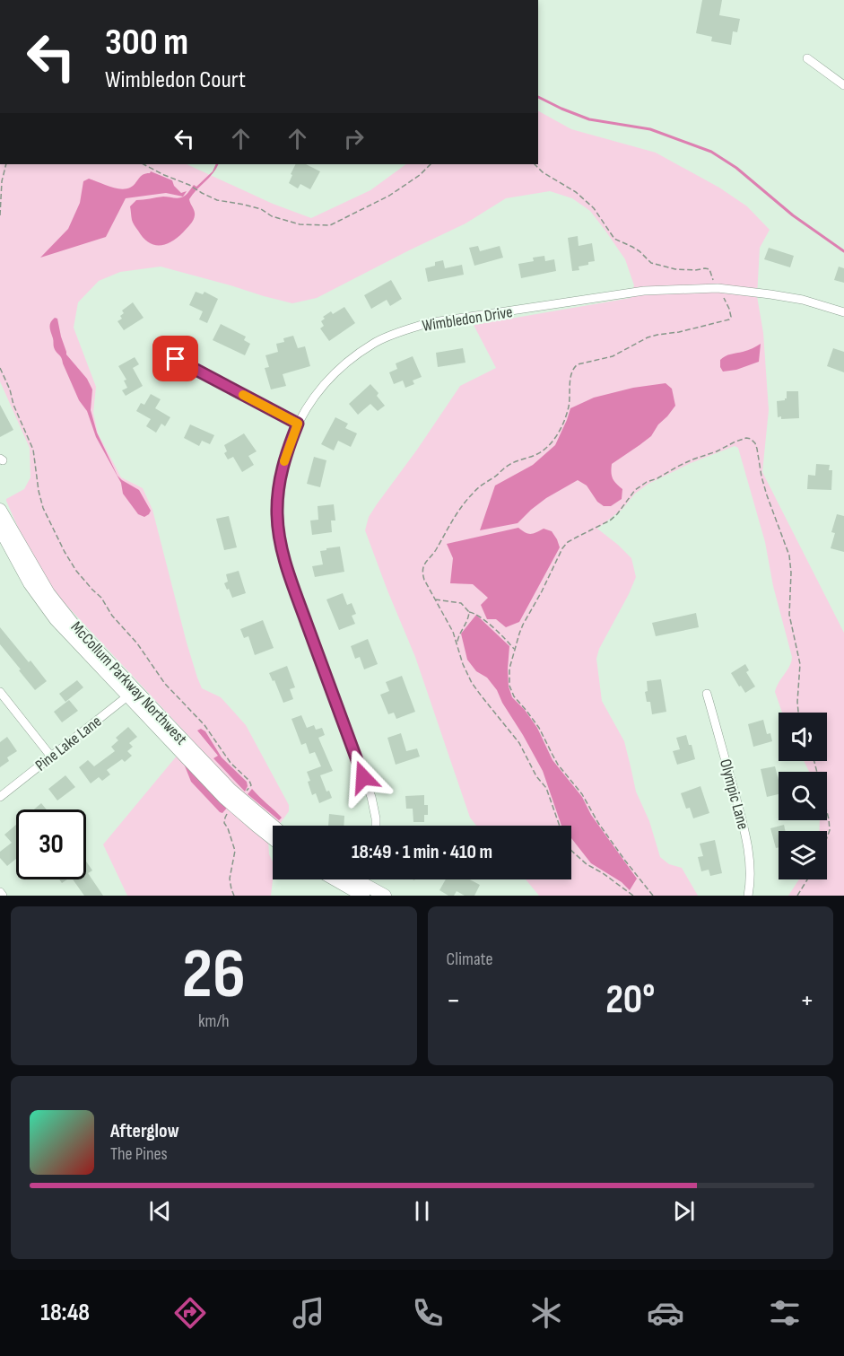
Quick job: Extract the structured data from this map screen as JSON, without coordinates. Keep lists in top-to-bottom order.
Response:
{
  "streets": {
    "street": [
      "Wimbledon Drive",
      "McCollum Parkway Northwest",
      "Pine Lake Lane",
      "Olympic Lane"
    ]
  },
  "crossings": [
    ["McCollum Parkway Northwest", "Pine Lake Lane"]
  ],
  "page": {
    "turn": ["300 m", "Wimbledon Court"],
    "limit": "30",
    "trip": "18:49 · 1 min · 410 m",
    "tile": [
      ["26", "km/h"],
      "Climate"
    ],
    "heat": ["−", "20°", "+"],
    "song": ["Afterglow", "The Pines"],
    "tabs": "18:48"
  }
}
